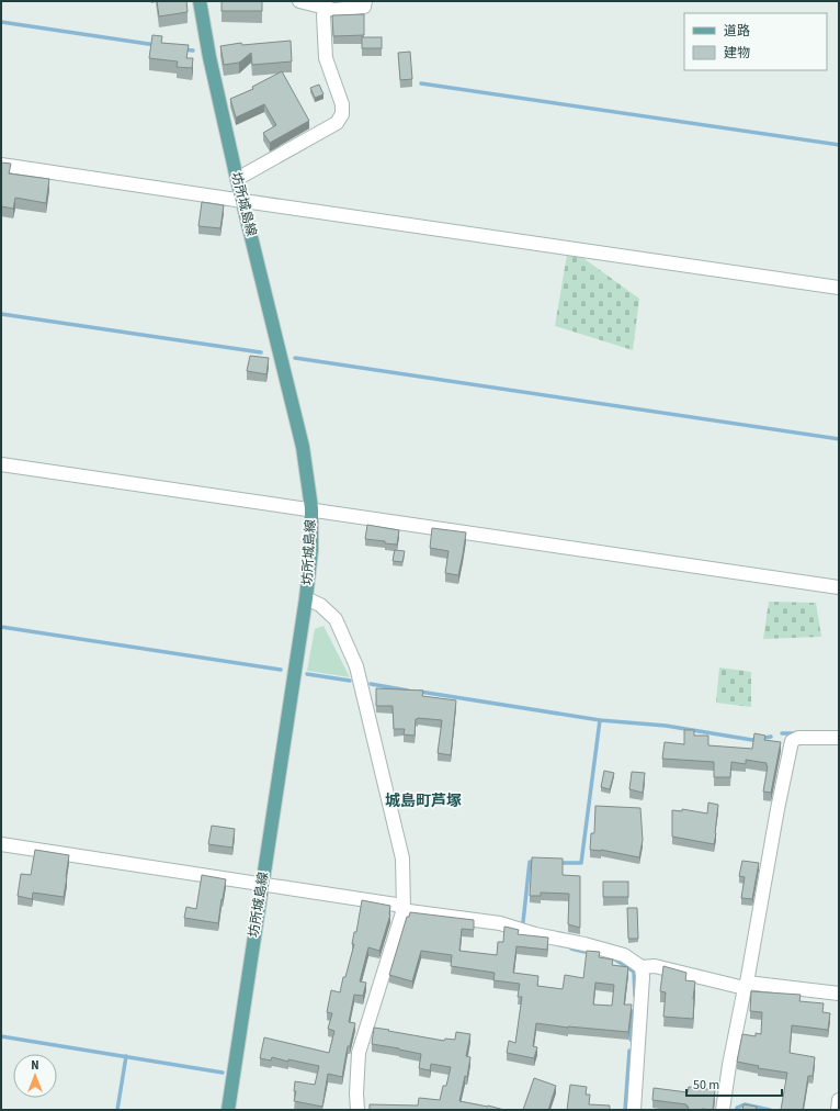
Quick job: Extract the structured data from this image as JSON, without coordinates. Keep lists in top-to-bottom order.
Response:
{
  "streets": {
    "main road": ["坊所城島線"]
  },
  "districts": ["城島町芦塚"],
  "legend": ["道路", "建物"],
  "scale_bar": "50 m",
  "north": "top"
}
